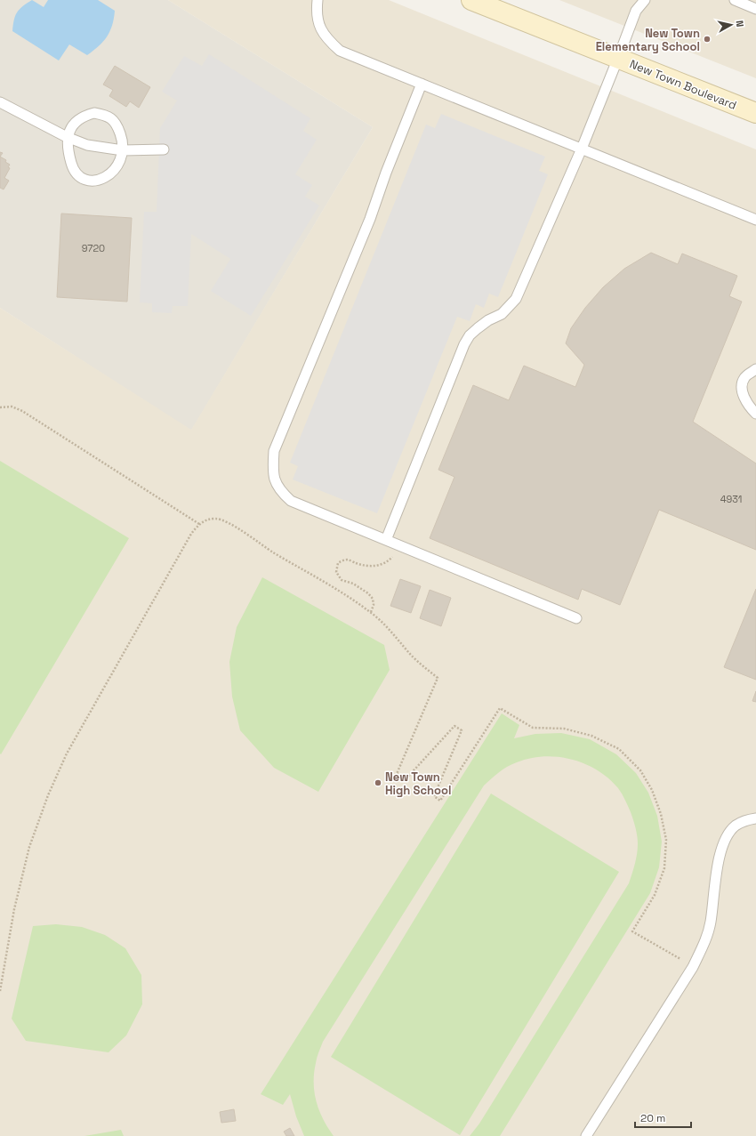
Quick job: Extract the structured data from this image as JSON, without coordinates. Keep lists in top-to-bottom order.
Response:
{
  "streets": {
    "street": ["New Town Boulevard"]
  },
  "places": ["New Town Elementary School", "New Town High School"],
  "house_numbers": ["9720", "4931"],
  "scale_bar": "20 m",
  "north": "right"
}
